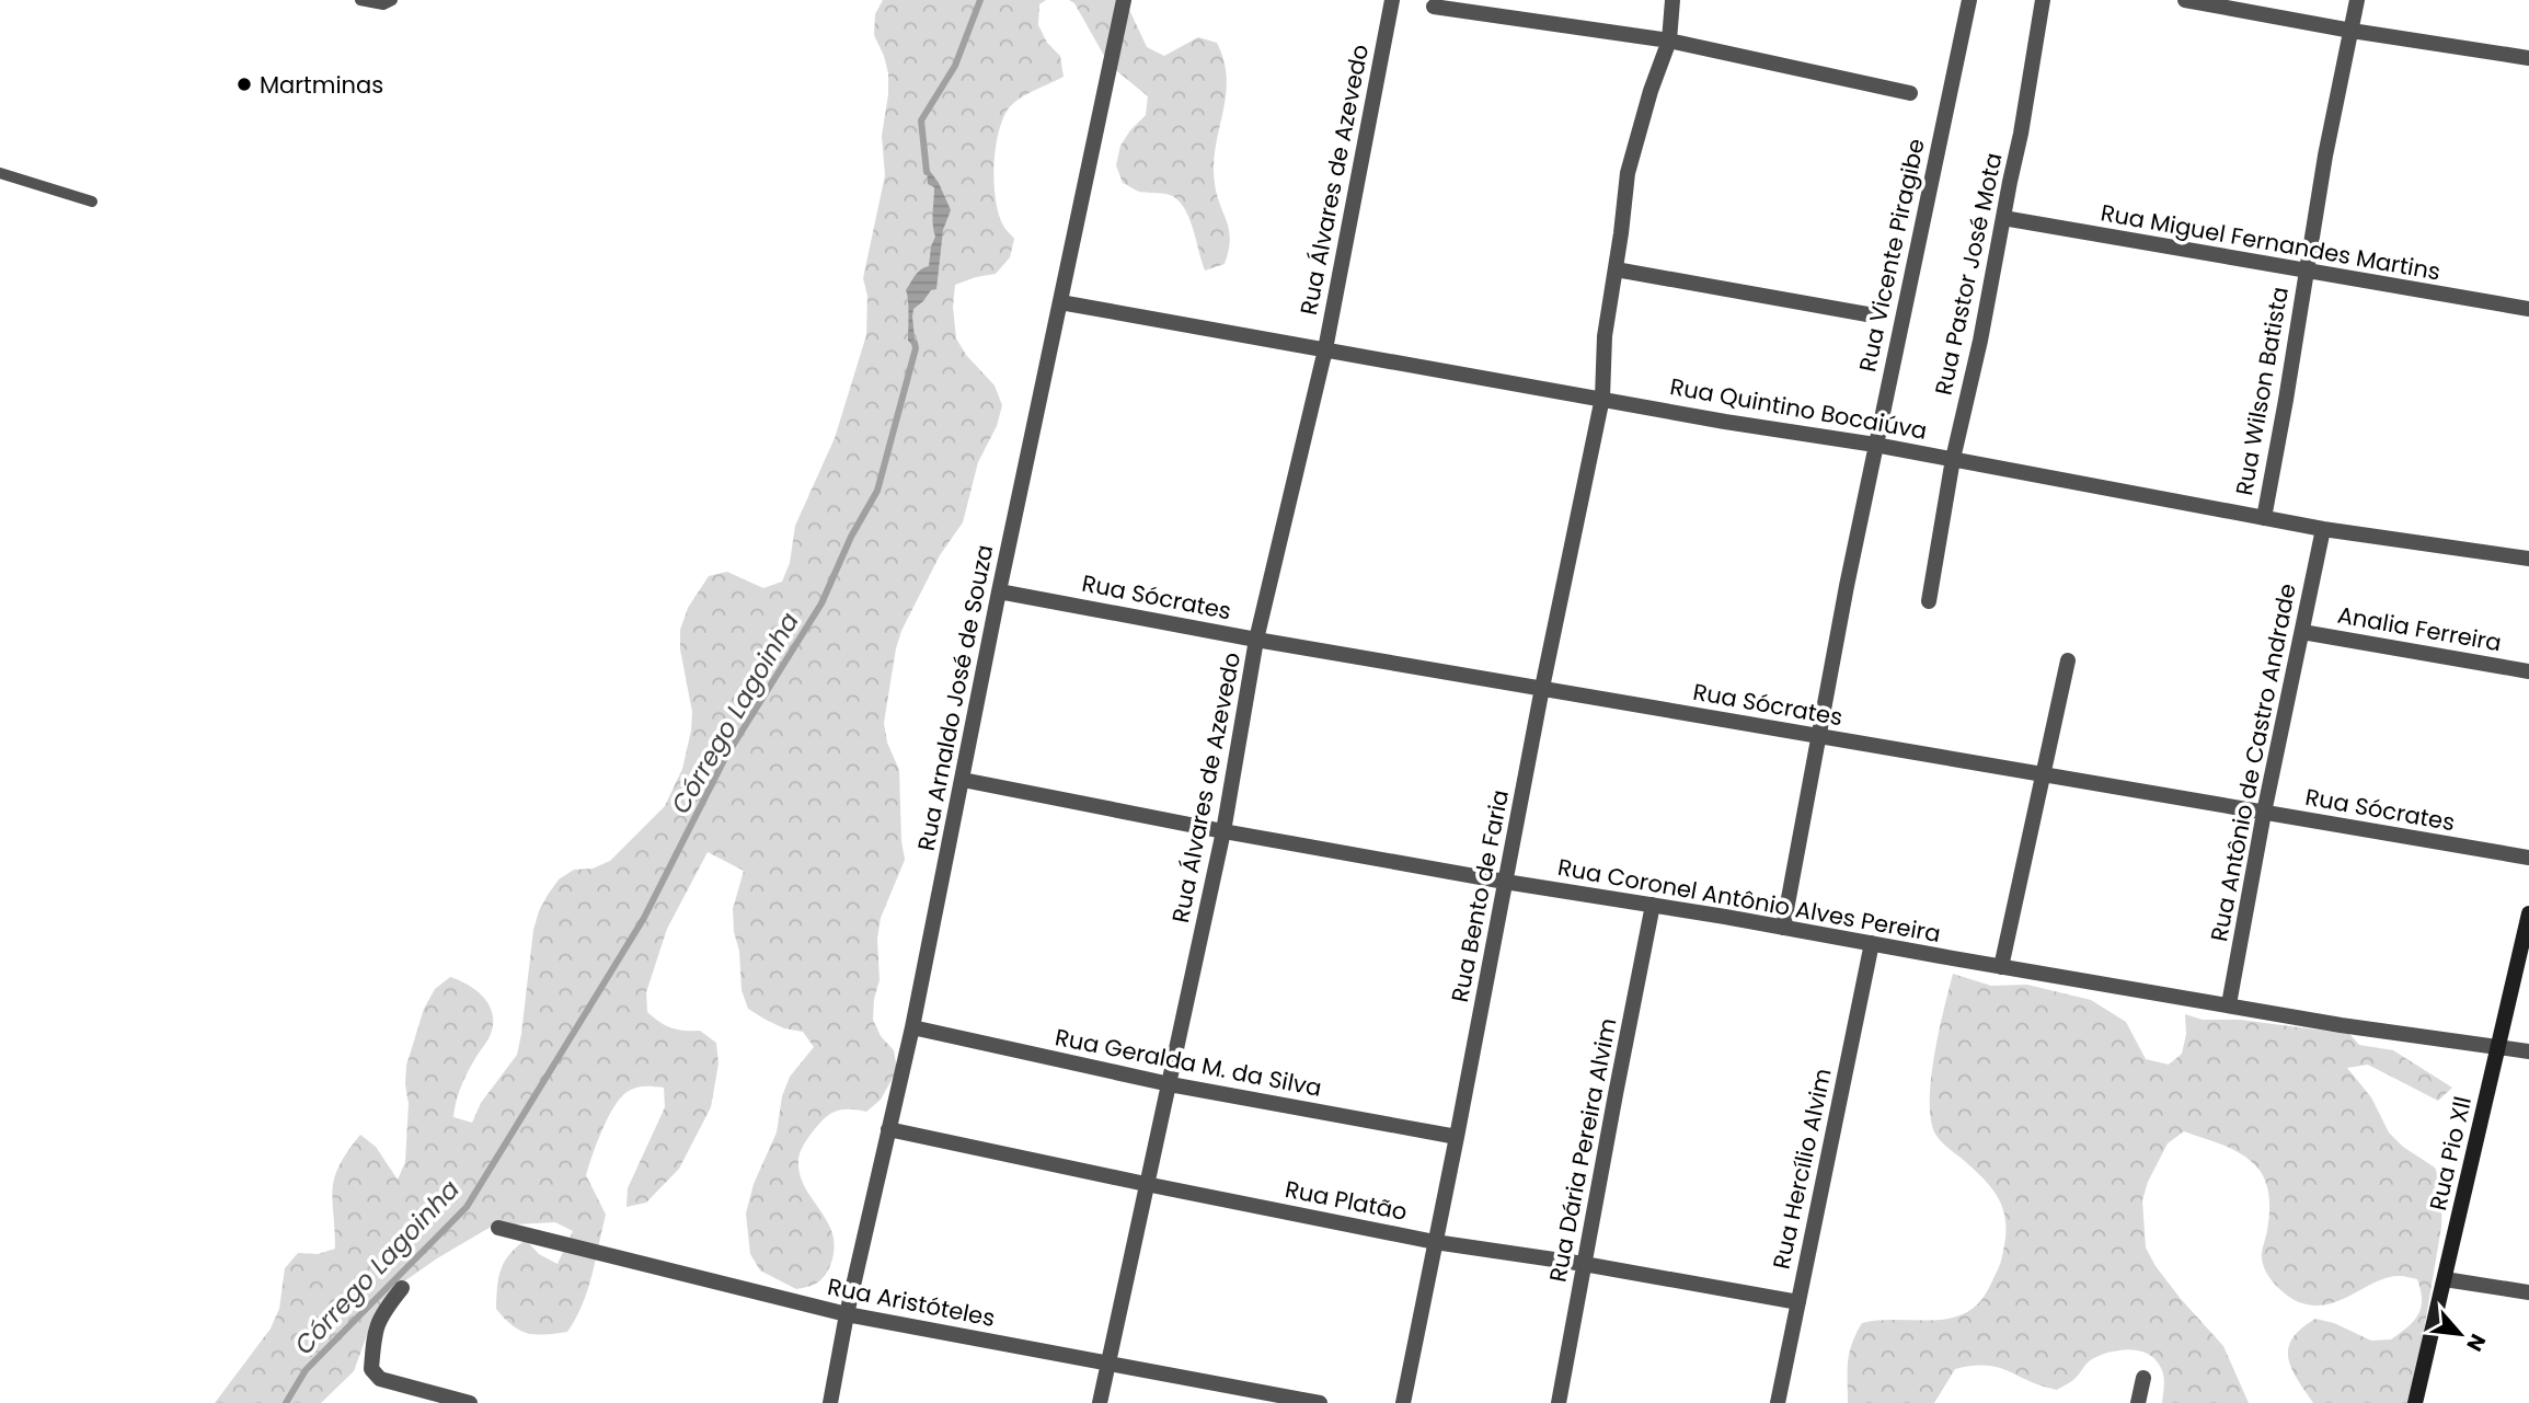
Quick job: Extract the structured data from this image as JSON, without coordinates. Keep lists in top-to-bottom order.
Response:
{
  "streets": {
    "street": [
      "Rua Álvares de Azevedo",
      "Rua Miguel Fernandes Martins",
      "Rua Vicente Piragibe",
      "Rua Pastor José Mota",
      "Rua Wilson Batista",
      "Rua Quintino Bocaiúva",
      "Rua Sócrates",
      "Analia Ferreira",
      "Rua Arnaldo José de Souza",
      "Rua Antônio de Castro Andrade",
      "Rua Bento de Faria",
      "Rua Coronel Antônio Alves Pereira",
      "Rua Geralda M. da Silva",
      "Rua Dária Pereira Alvim",
      "Rua Pio Xll",
      "Rua Hercílio Alvim",
      "Rua Platão",
      "Rua Aristóteles"
    ]
  },
  "crossings": [
    ["Rua Álvares de Azevedo", "Rua Quintino Bocaiúva"],
    ["Rua Álvares de Azevedo", "Rua Sócrates"],
    ["Rua Álvares de Azevedo", "Rua Coronel Antônio Alves Pereira"],
    ["Rua Álvares de Azevedo", "Rua Geralda M. da Silva"],
    ["Rua Álvares de Azevedo", "Rua Platão"],
    ["Rua Álvares de Azevedo", "Rua Aristóteles"],
    ["Rua Miguel Fernandes Martins", "Rua Pastor José Mota"],
    ["Rua Miguel Fernandes Martins", "Rua Wilson Batista"],
    ["Rua Vicente Piragibe", "Rua Quintino Bocaiúva"],
    ["Rua Vicente Piragibe", "Rua Sócrates"],
    ["Rua Vicente Piragibe", "Rua Coronel Antônio Alves Pereira"],
    ["Rua Pastor José Mota", "Rua Quintino Bocaiúva"],
    ["Rua Wilson Batista", "Rua Quintino Bocaiúva"],
    ["Rua Quintino Bocaiúva", "Rua Arnaldo José de Souza"],
    ["Rua Quintino Bocaiúva", "Rua Antônio de Castro Andrade"],
    ["Rua Quintino Bocaiúva", "Rua Bento de Faria"],
    ["Rua Sócrates", "Rua Arnaldo José de Souza"],
    ["Rua Sócrates", "Rua Antônio de Castro Andrade"],
    ["Rua Sócrates", "Rua Bento de Faria"],
    ["Analia Ferreira", "Rua Antônio de Castro Andrade"],
    ["Rua Arnaldo José de Souza", "Rua Coronel Antônio Alves Pereira"],
    ["Rua Arnaldo José de Souza", "Rua Geralda M. da Silva"],
    ["Rua Arnaldo José de Souza", "Rua Platão"],
    ["Rua Arnaldo José de Souza", "Rua Aristóteles"],
    ["Rua Antônio de Castro Andrade", "Rua Coronel Antônio Alves Pereira"],
    ["Rua Bento de Faria", "Rua Coronel Antônio Alves Pereira"],
    ["Rua Bento de Faria", "Rua Geralda M. da Silva"],
    ["Rua Bento de Faria", "Rua Platão"],
    ["Rua Coronel Antônio Alves Pereira", "Rua Dária Pereira Alvim"],
    ["Rua Coronel Antônio Alves Pereira", "Rua Pio Xll"],
    ["Rua Coronel Antônio Alves Pereira", "Rua Hercílio Alvim"],
    ["Rua Dária Pereira Alvim", "Rua Platão"],
    ["Rua Hercílio Alvim", "Rua Platão"]
  ],
  "water": ["Córrego Lagoinha"],
  "places": ["Martminas"],
  "north": "bottom right"
}
